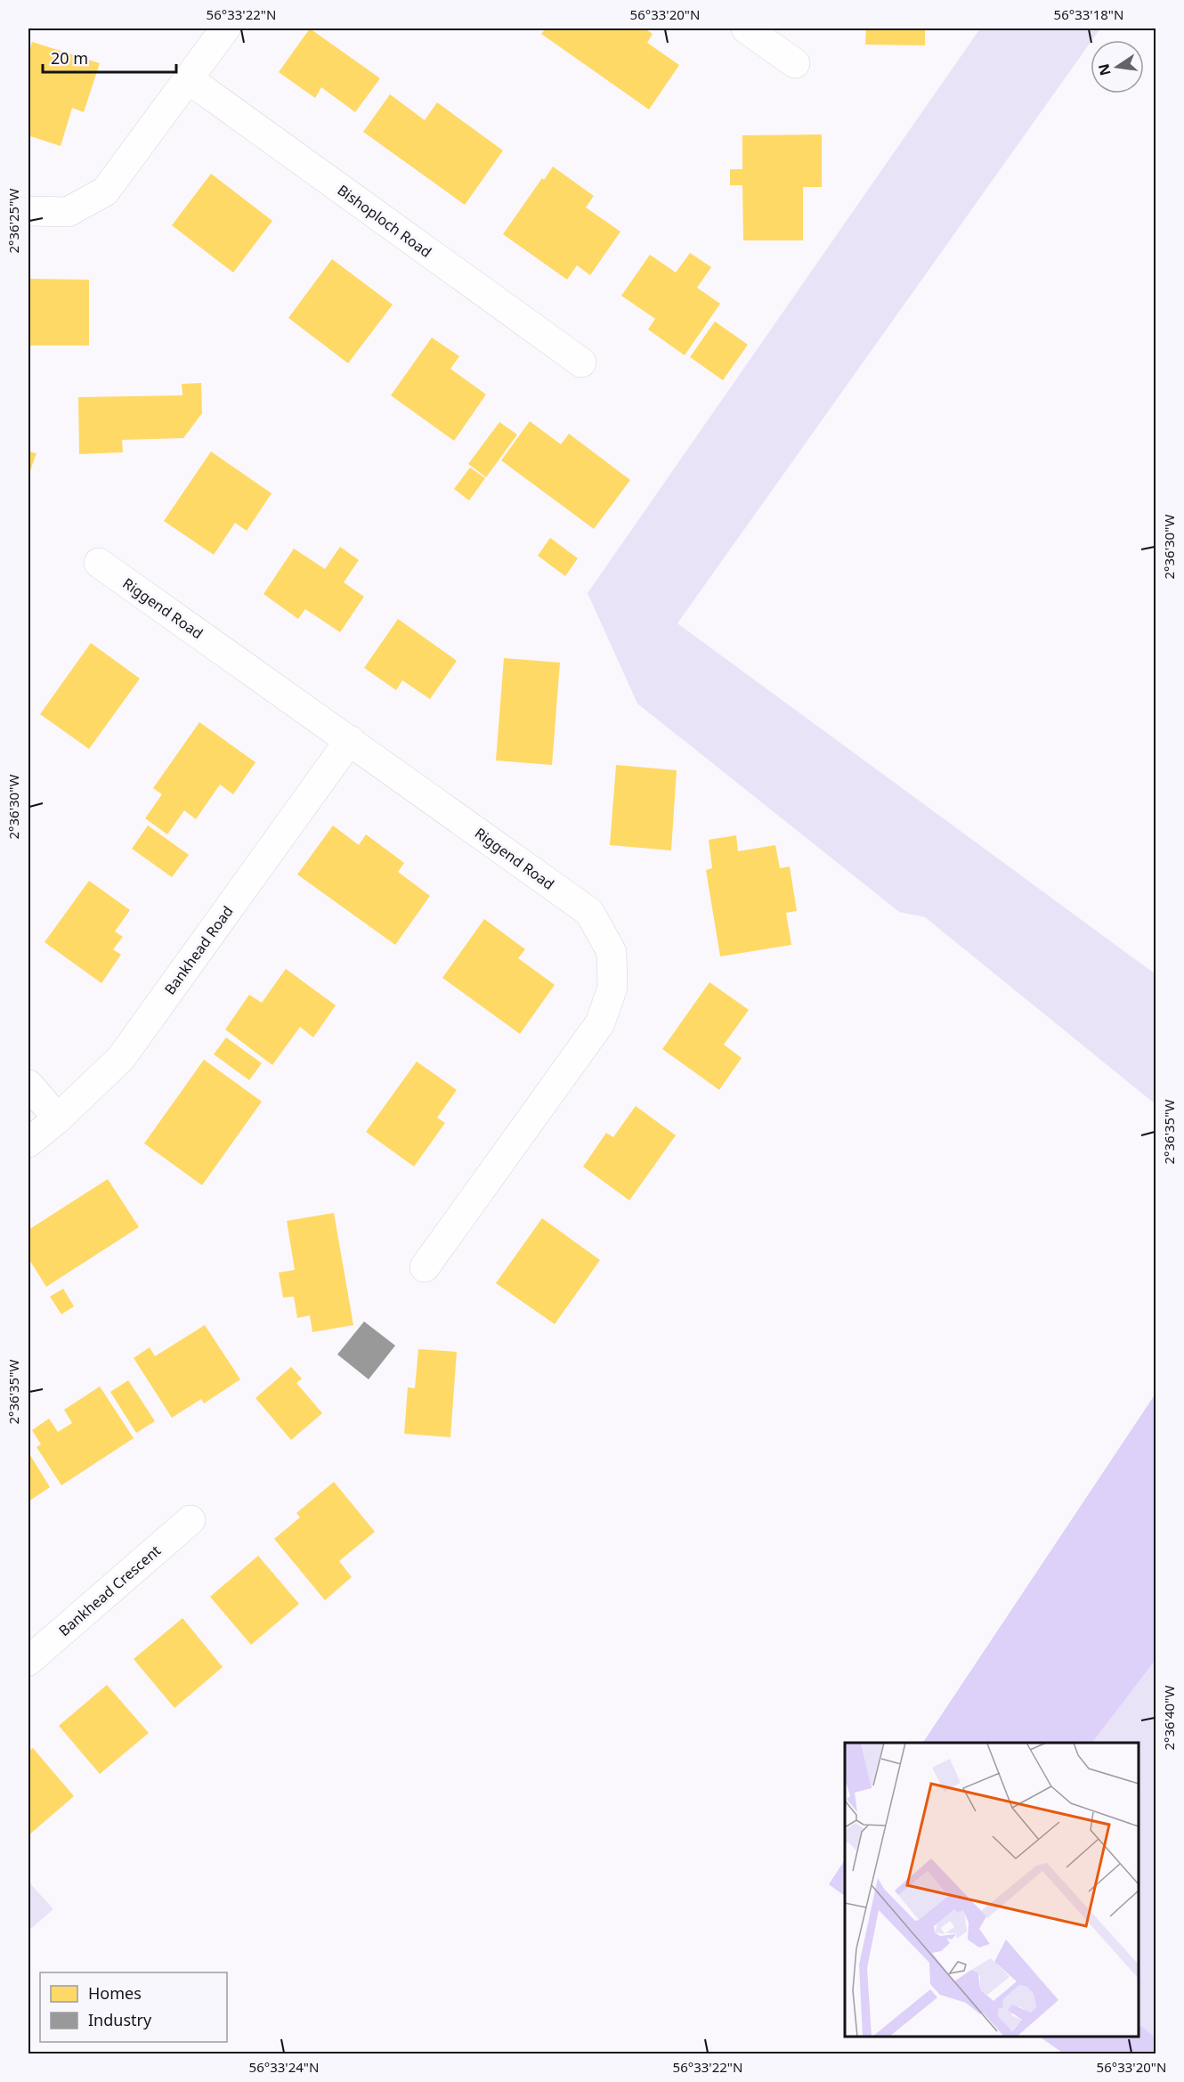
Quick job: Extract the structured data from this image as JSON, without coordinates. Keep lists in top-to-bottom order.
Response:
{
  "streets": {
    "street": [
      "Bishoploch Road",
      "Riggend Road",
      "Bankhead Road",
      "Bankhead Crescent"
    ]
  },
  "crossings": [
    ["Riggend Road", "Bankhead Road"]
  ],
  "legend": ["Homes", "Industry"],
  "scale_bar": "20 m",
  "north": "left",
  "coordinates": [
    "56°33'22\"N",
    "56°33'20\"N",
    "56°33'18\"N",
    "2°36'25\"W",
    "2°36'30\"W",
    "2°36'35\"W",
    "2°36'40\"W",
    "56°33'24\"N"
  ]
}
